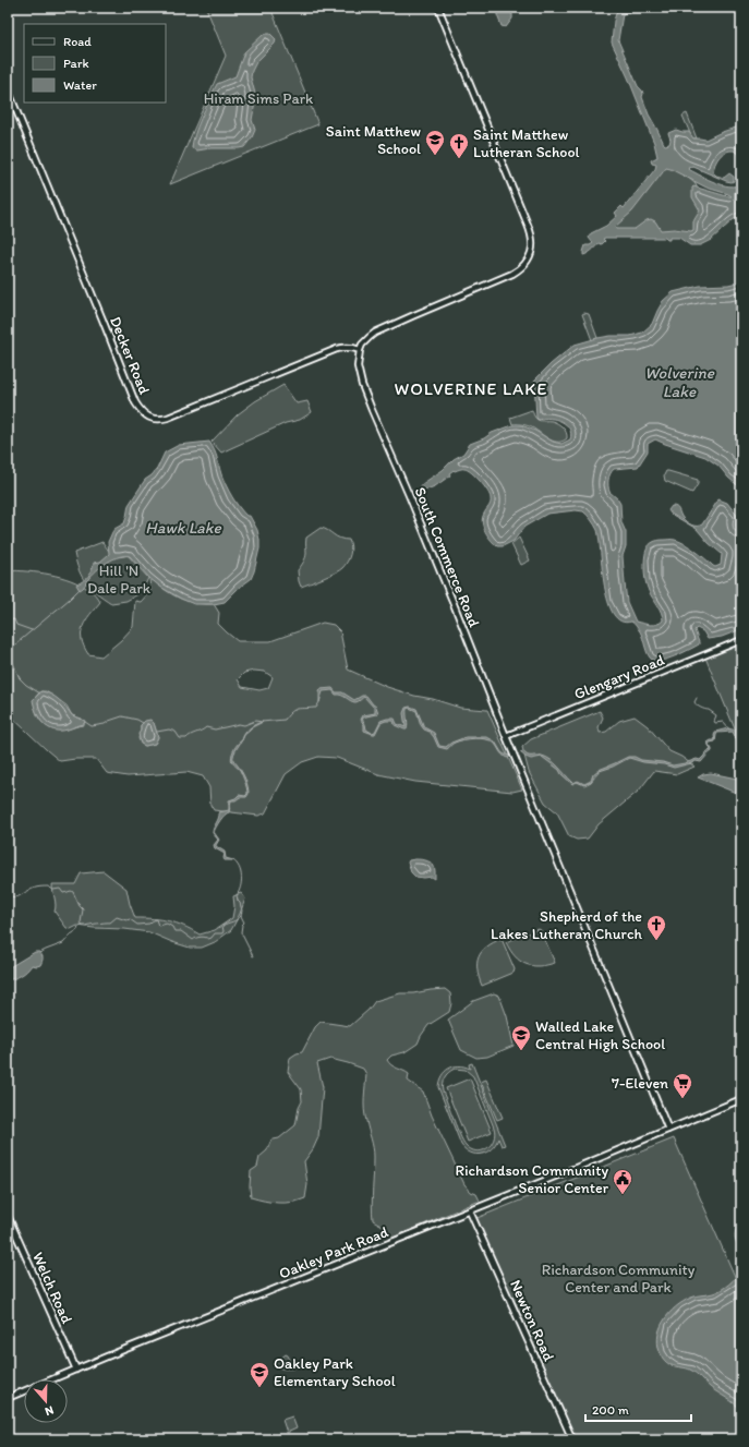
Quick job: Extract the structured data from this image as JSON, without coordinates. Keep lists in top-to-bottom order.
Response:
{
  "streets": {
    "street": [
      "Decker Road",
      "South Commerce Road",
      "Glengary Road",
      "Oakley Park Road",
      "Welch Road",
      "Newton Road"
    ]
  },
  "crossings": [
    ["Decker Road", "South Commerce Road"],
    ["South Commerce Road", "Glengary Road"],
    ["South Commerce Road", "Oakley Park Road"],
    ["Oakley Park Road", "Welch Road"],
    ["Oakley Park Road", "Newton Road"]
  ],
  "districts": ["WOLVERINE LAKE"],
  "water": ["Wolverine Lake", "Hawk Lake"],
  "parks": ["Hiram Sims Park", "Hill 'N Dale Park", "Richardson Community Center and Park"],
  "places": {
    "school or university": ["Saint Matthew School", "Walled Lake Central High School", "Oakley Park Elementary School"],
    "church": ["Saint Matthew Lutheran School", "Shepherd of the Lakes Lutheran Church"],
    "supermarket": ["7-Eleven"],
    "public building": ["Richardson Community Senior Center"]
  },
  "legend": ["Road", "Park", "Water"],
  "scale_bar": "200 m",
  "north": "bottom"
}
